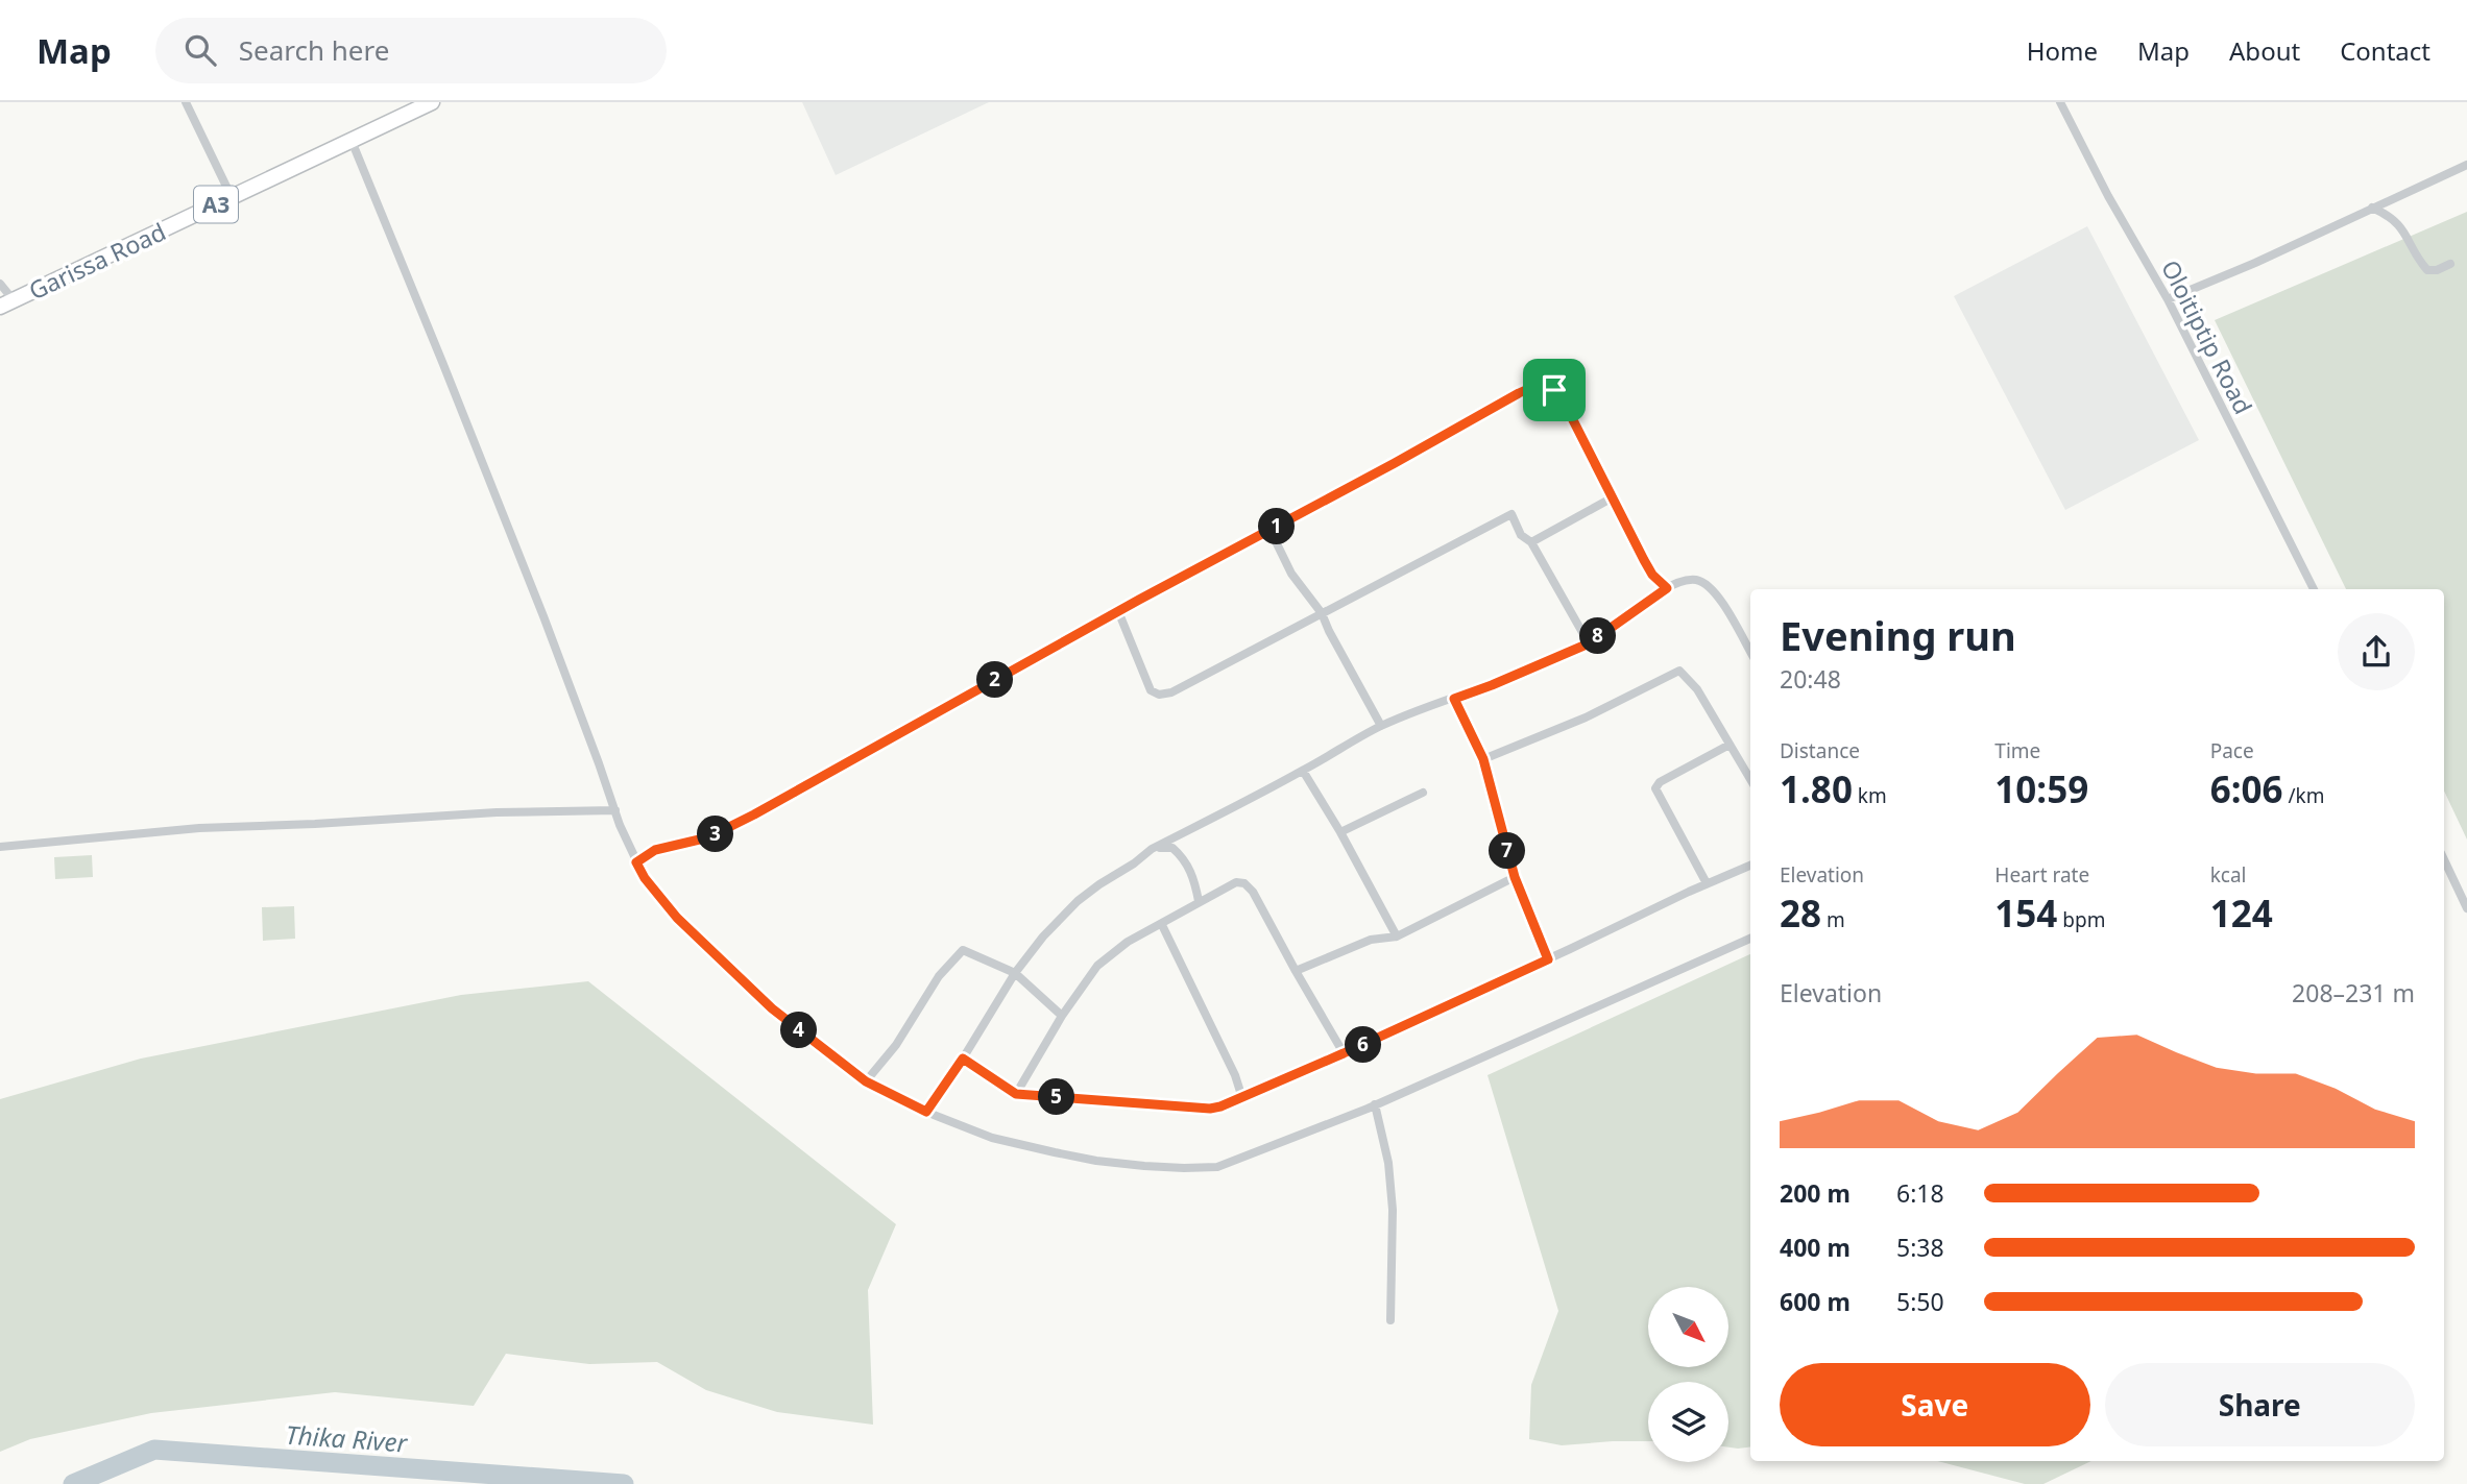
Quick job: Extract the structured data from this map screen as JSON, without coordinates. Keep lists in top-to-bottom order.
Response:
{
  "streets": {
    "highway": ["A3", "Garissa Road"],
    "street": ["Oloitiptip Road"]
  },
  "water": ["Thika River"],
  "north": "bottom right",
  "page": {
    "header": "Map",
    "search": "Search here",
    "nav": [
      "Home",
      "Map",
      "About",
      "Contact"
    ],
    "pins": [
      "1",
      "8",
      "2",
      "3",
      "7",
      "4",
      "6",
      "5"
    ],
    "heading": ["Evening run", "20:48"],
    "stats": [
      ["Distance", "1.80 km"],
      ["Time", "10:59"],
      ["Pace", "6:06 /km"],
      ["Elevation", "28 m"],
      ["Heart rate", "154 bpm"],
      ["kcal", "124"]
    ],
    "chart": ["Elevation", "208–231 m"],
    "list": [
      {
        "name": "200 m",
        "note": "6:18"
      },
      {
        "name": "400 m",
        "note": "5:38"
      },
      {
        "name": "600 m",
        "note": "5:50"
      }
    ],
    "buttons": ["Save", "Share"]
  }
}
